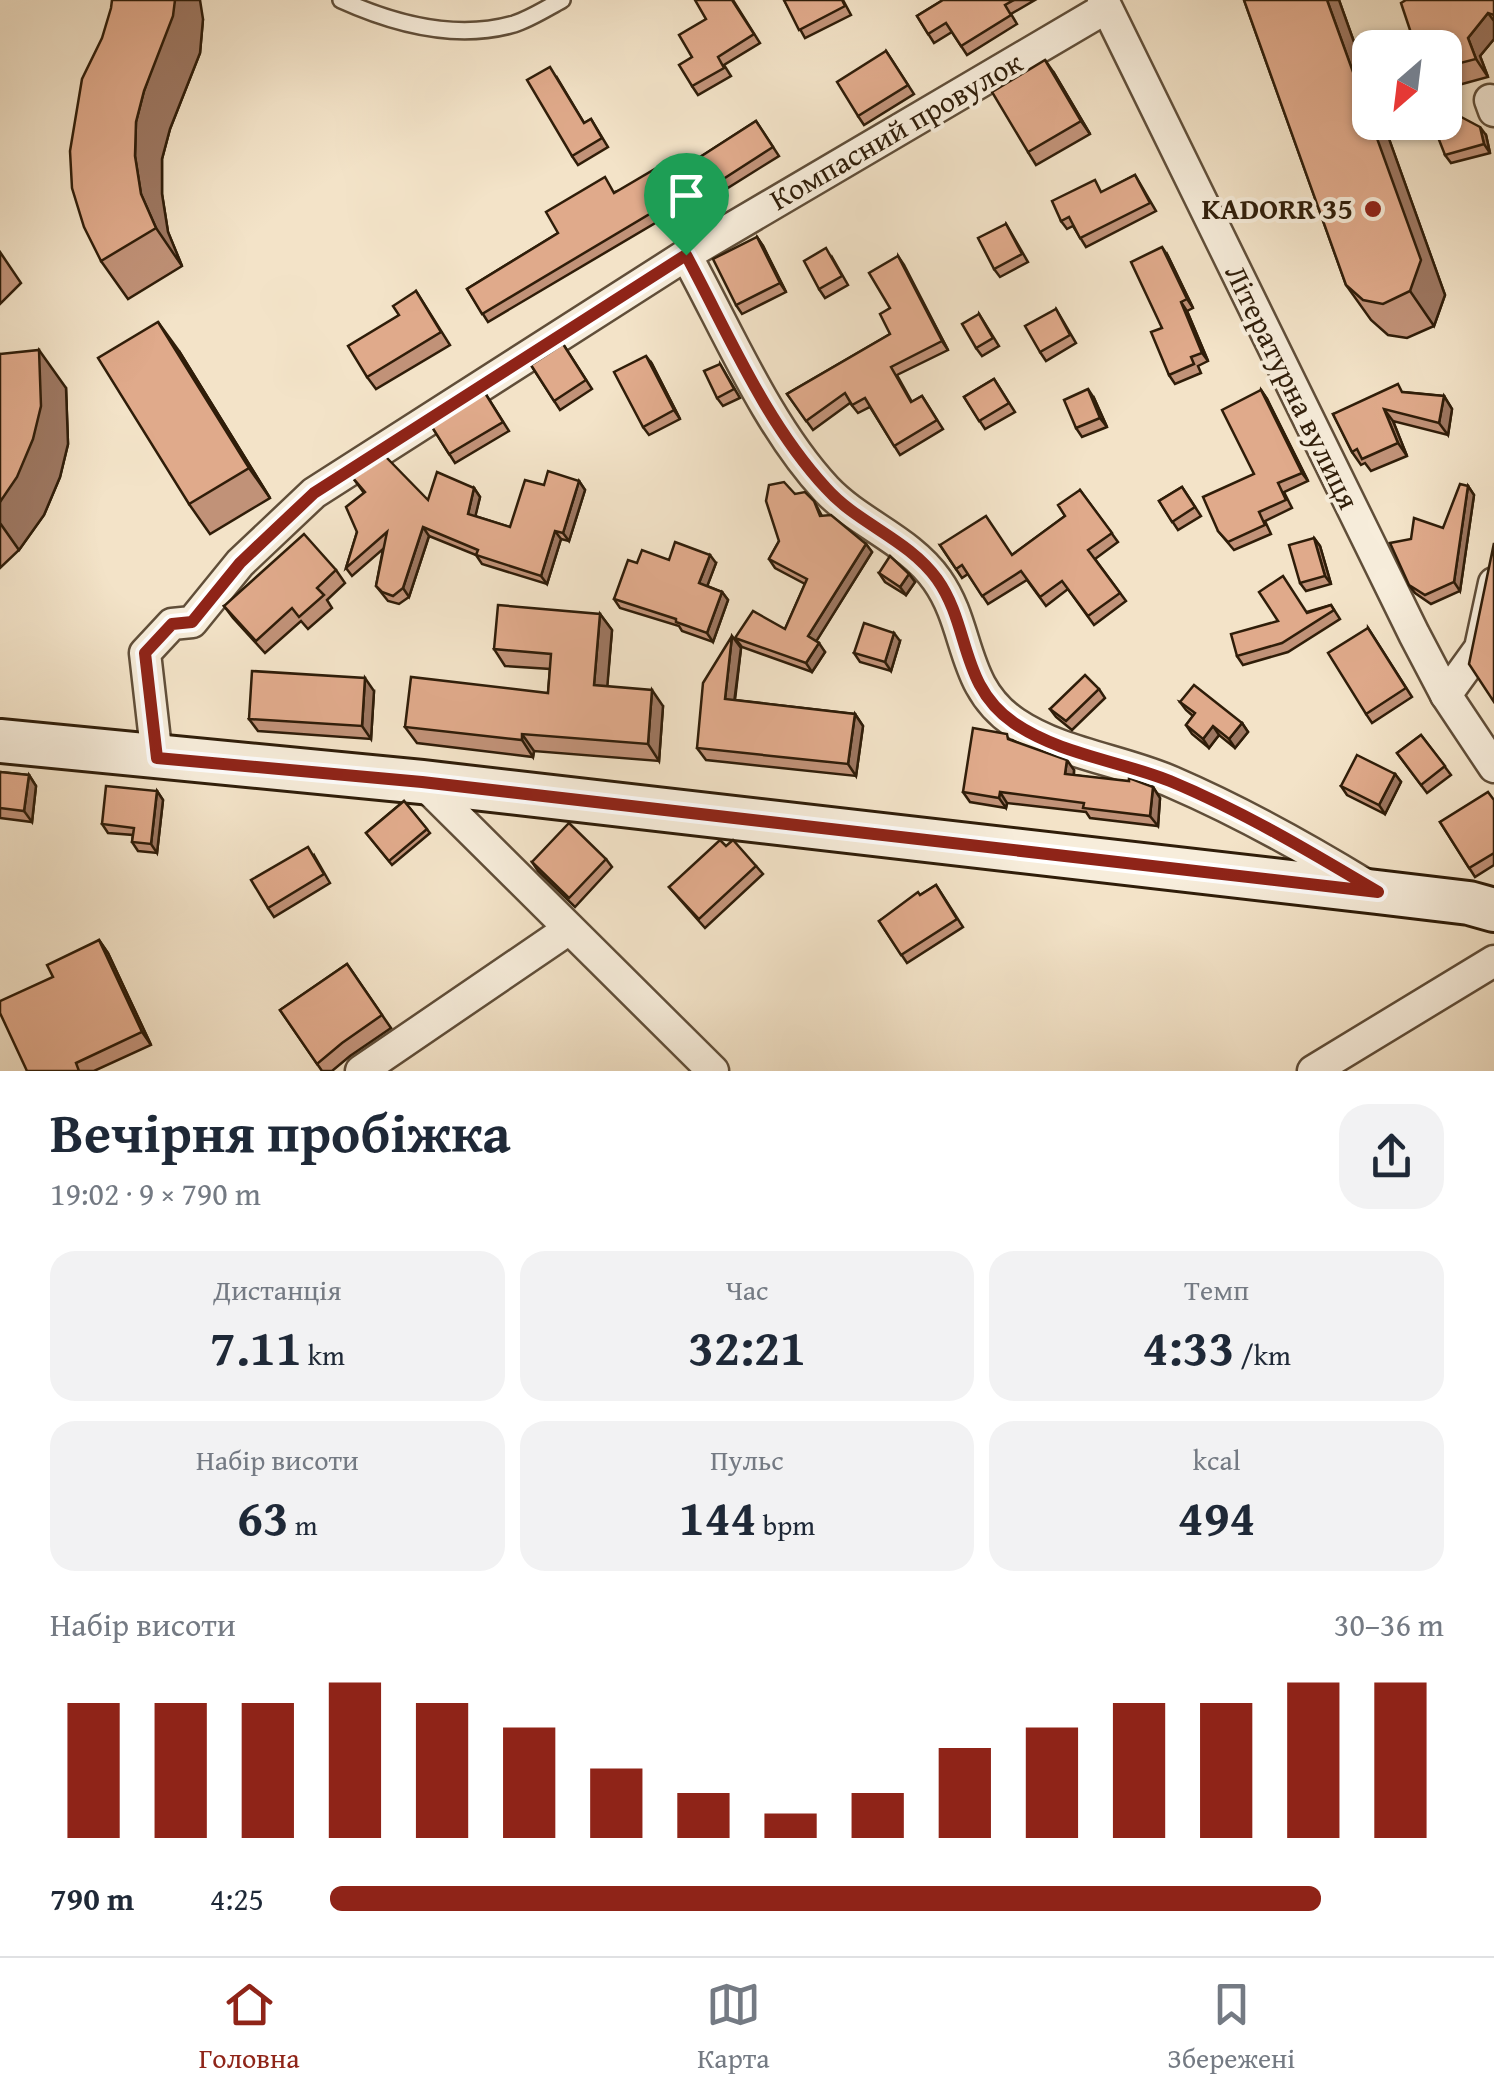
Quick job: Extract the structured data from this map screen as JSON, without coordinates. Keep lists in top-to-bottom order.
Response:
{
  "streets": {
    "street": ["Компасний провулок", "Літературна вулиця"]
  },
  "crossings": [
    ["Компасний провулок", "Літературна вулиця"]
  ],
  "places": ["KADORR 35"],
  "north": "bottom left",
  "page": {
    "heading": ["Вечірня пробіжка", "19:02 · 9 × 790 m"],
    "stats": [
      ["Дистанція", "7.11 km"],
      ["Час", "32:21"],
      ["Темп", "4:33 /km"],
      ["Набір висоти", "63 m"],
      ["Пульс", "144 bpm"],
      ["kcal", "494"]
    ],
    "chart": ["Набір висоти", "30–36 m"],
    "list": [
      {
        "name": "790 m",
        "note": "4:25"
      }
    ],
    "tabs": ["Головна", "Карта", "Збережені"]
  }
}
